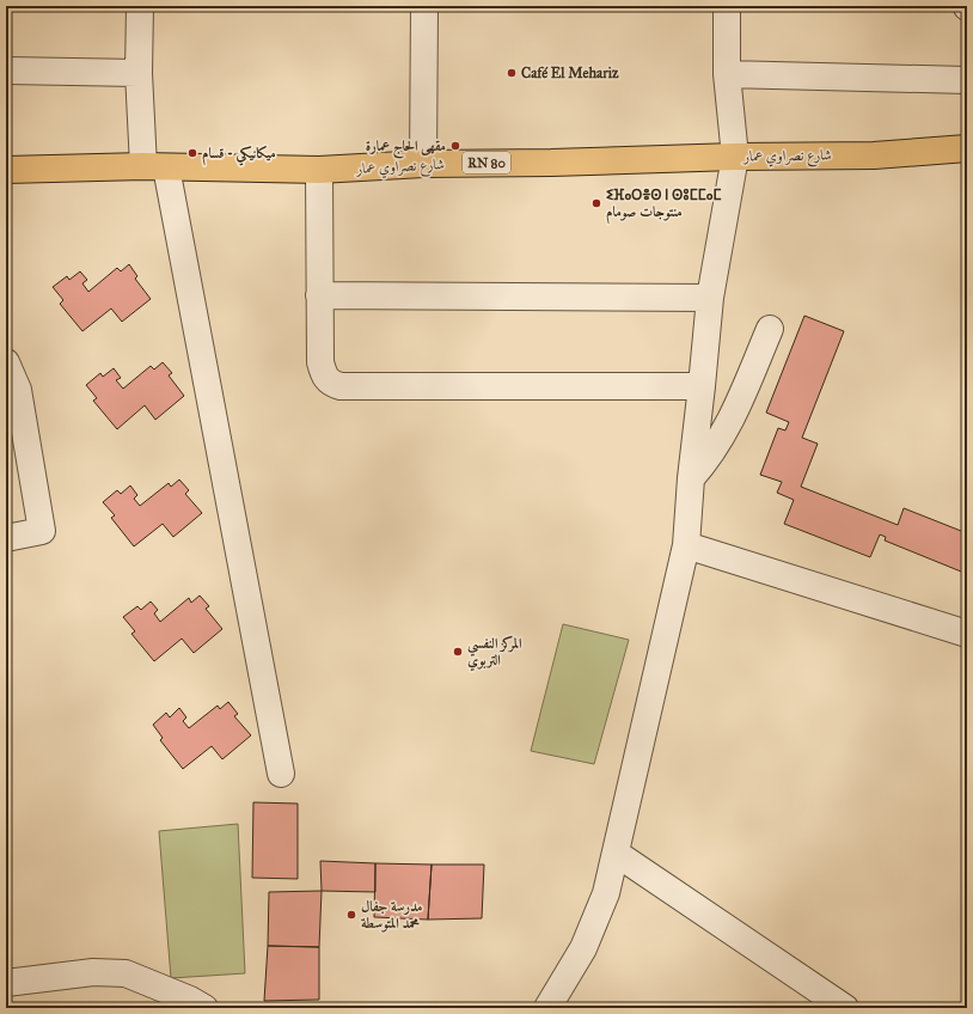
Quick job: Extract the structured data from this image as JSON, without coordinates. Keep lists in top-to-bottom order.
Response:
{
  "streets": {
    "main road": ["شارع نصراوي عمار", "RN 80"]
  },
  "places": [
    "Café El Mehariz",
    "مقهى الحاج عمارة",
    "ميكانيكي - قسام",
    "ⵉⴼⴰⵔⴻⵙ ⵏ ⵙⵓⵎⵎⴰⵎ منتوجات صومام",
    "المركز النفسي التربوي",
    "مدرسة جفال محمد المتوسطة"
  ]
}
